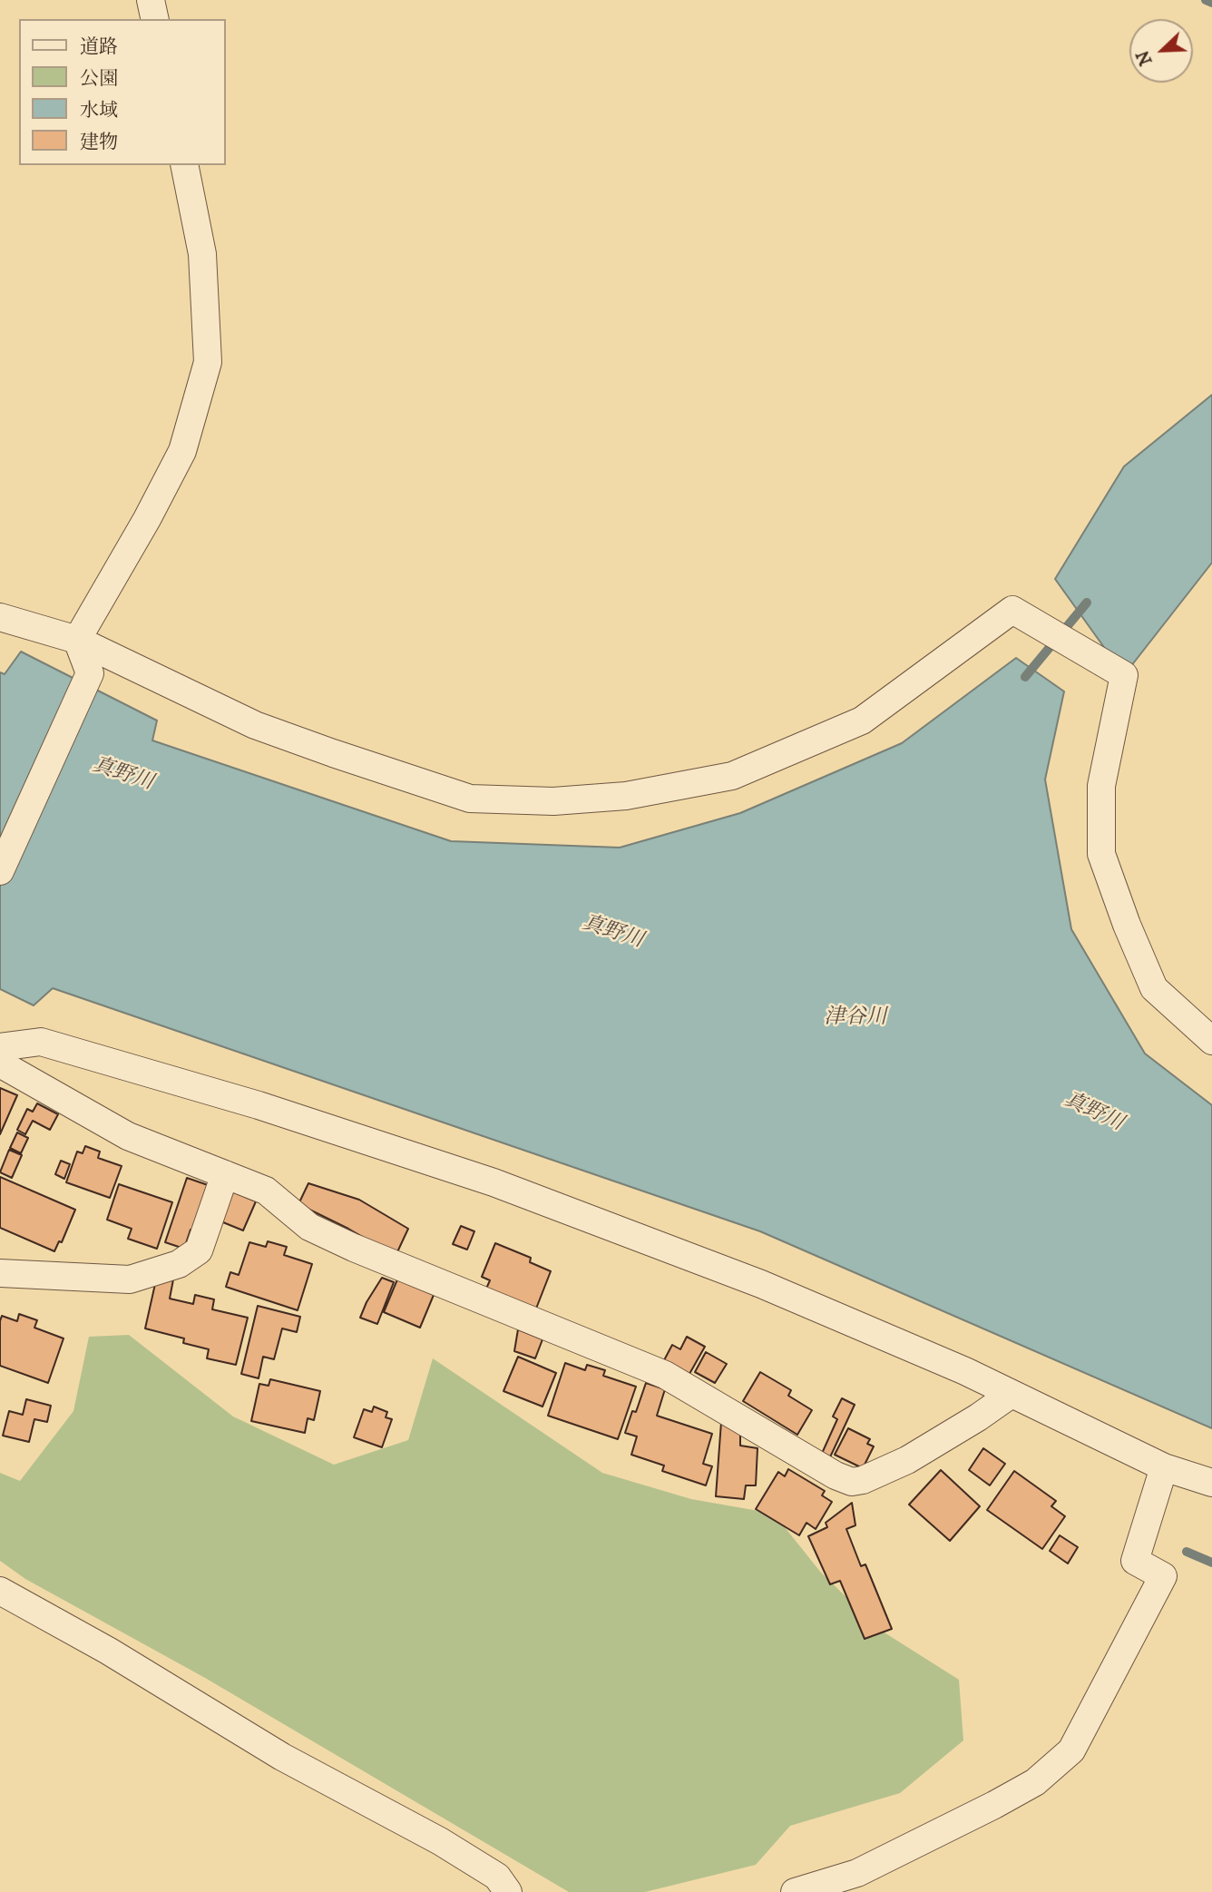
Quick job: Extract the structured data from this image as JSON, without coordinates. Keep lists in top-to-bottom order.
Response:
{
  "water": ["真野川", "津谷川"],
  "legend": [
    "道路",
    "公園",
    "水域",
    "建物"
  ],
  "north": "bottom left"
}
